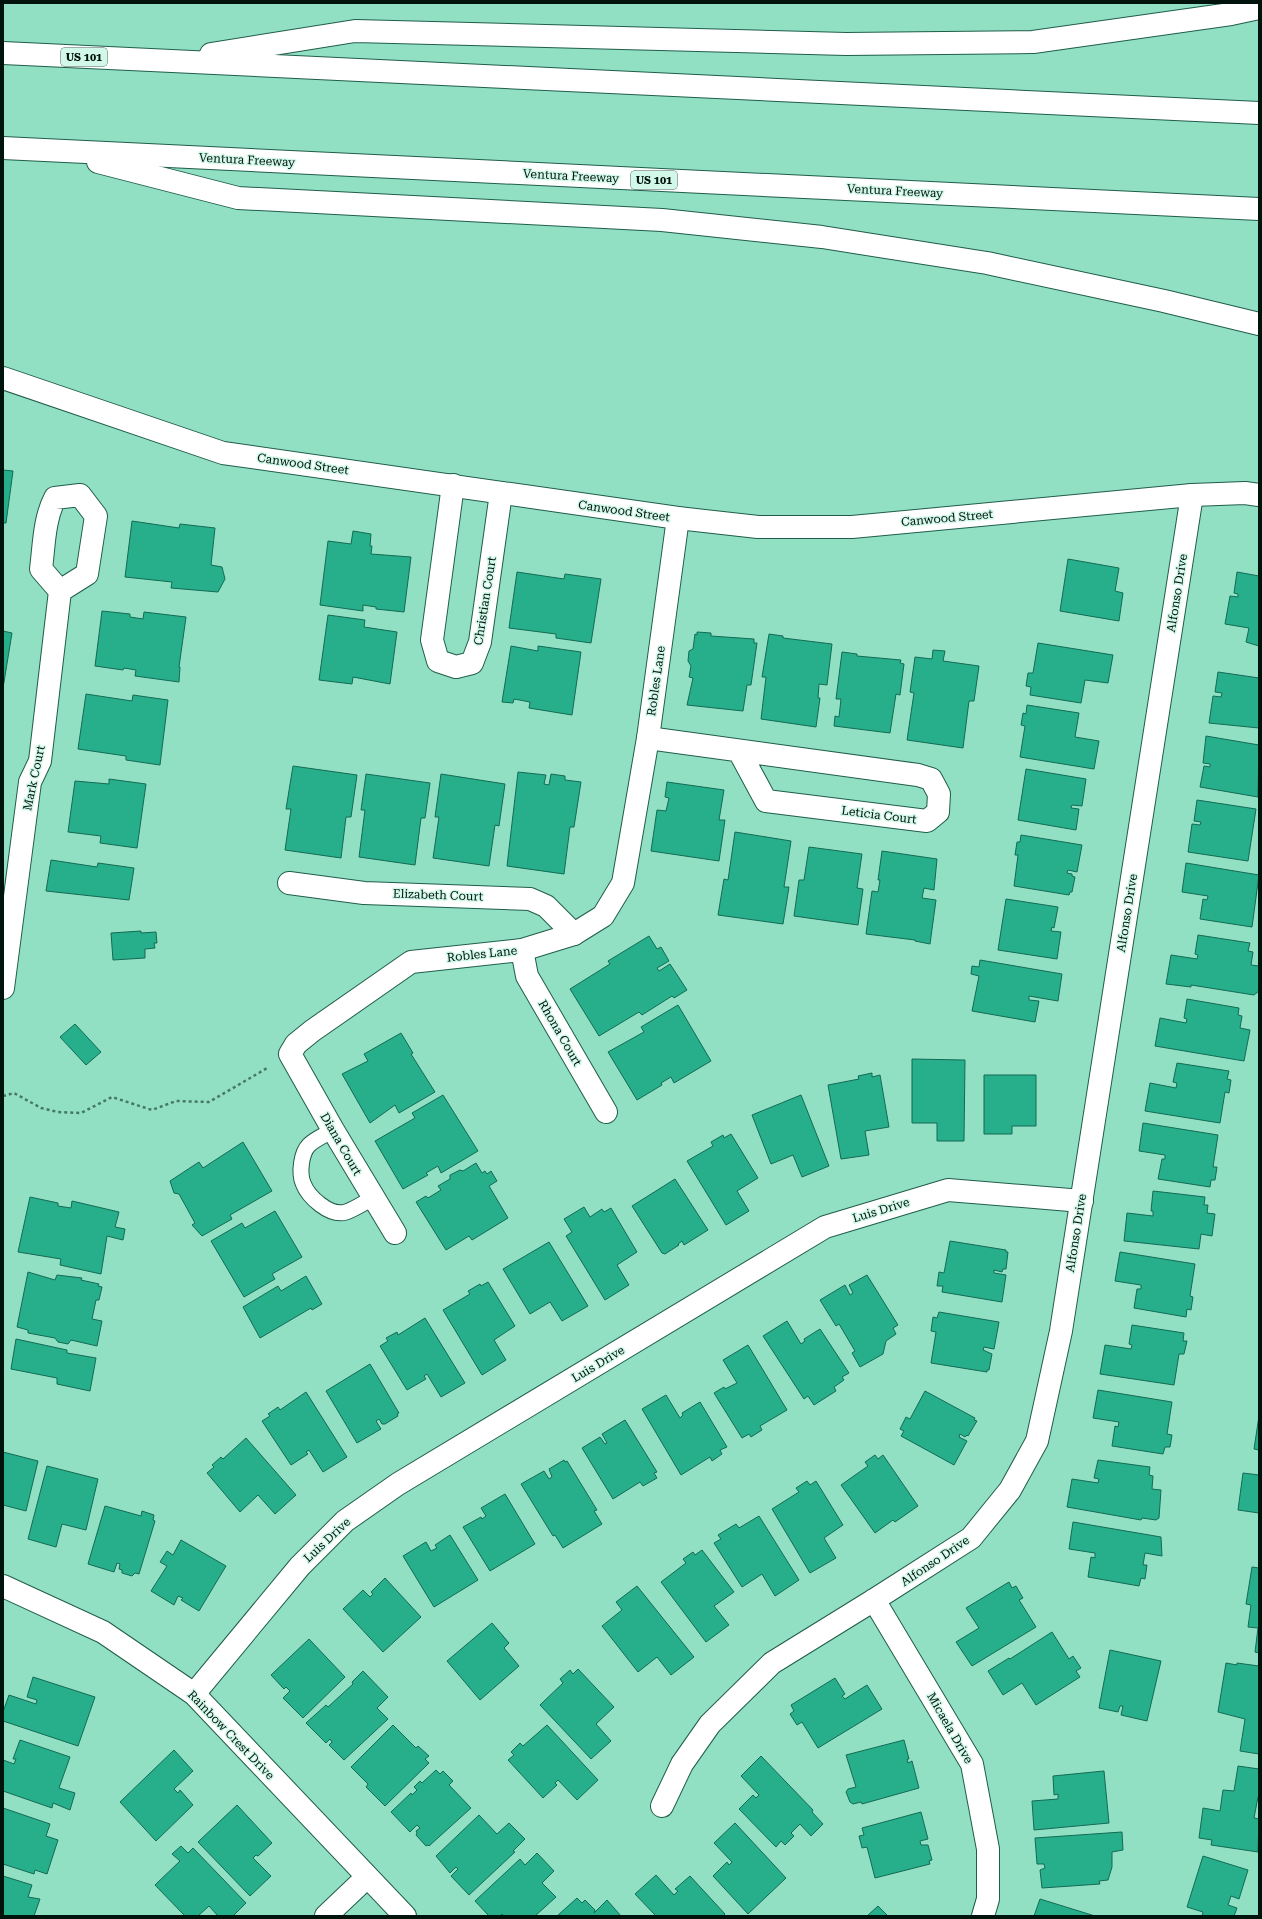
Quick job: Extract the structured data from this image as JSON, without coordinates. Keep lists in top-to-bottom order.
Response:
{
  "streets": {
    "main road": [
      "US 101",
      "Ventura Freeway",
      "Canwood Street",
      "Alfonso Drive",
      "Christian Court",
      "Robles Lane",
      "Mark Court",
      "Leticia Court",
      "Elizabeth Court",
      "Rhona Court",
      "Diana Court",
      "Luis Drive",
      "Micaela Drive",
      "Rainbow Crest Drive"
    ]
  },
  "crossings": [
    ["Canwood Street", "Alfonso Drive"],
    ["Canwood Street", "Christian Court"],
    ["Canwood Street", "Robles Lane"],
    ["Alfonso Drive", "Luis Drive"],
    ["Alfonso Drive", "Micaela Drive"],
    ["Robles Lane", "Leticia Court"],
    ["Robles Lane", "Elizabeth Court"],
    ["Robles Lane", "Rhona Court"],
    ["Robles Lane", "Diana Court"],
    ["Luis Drive", "Rainbow Crest Drive"]
  ]
}
